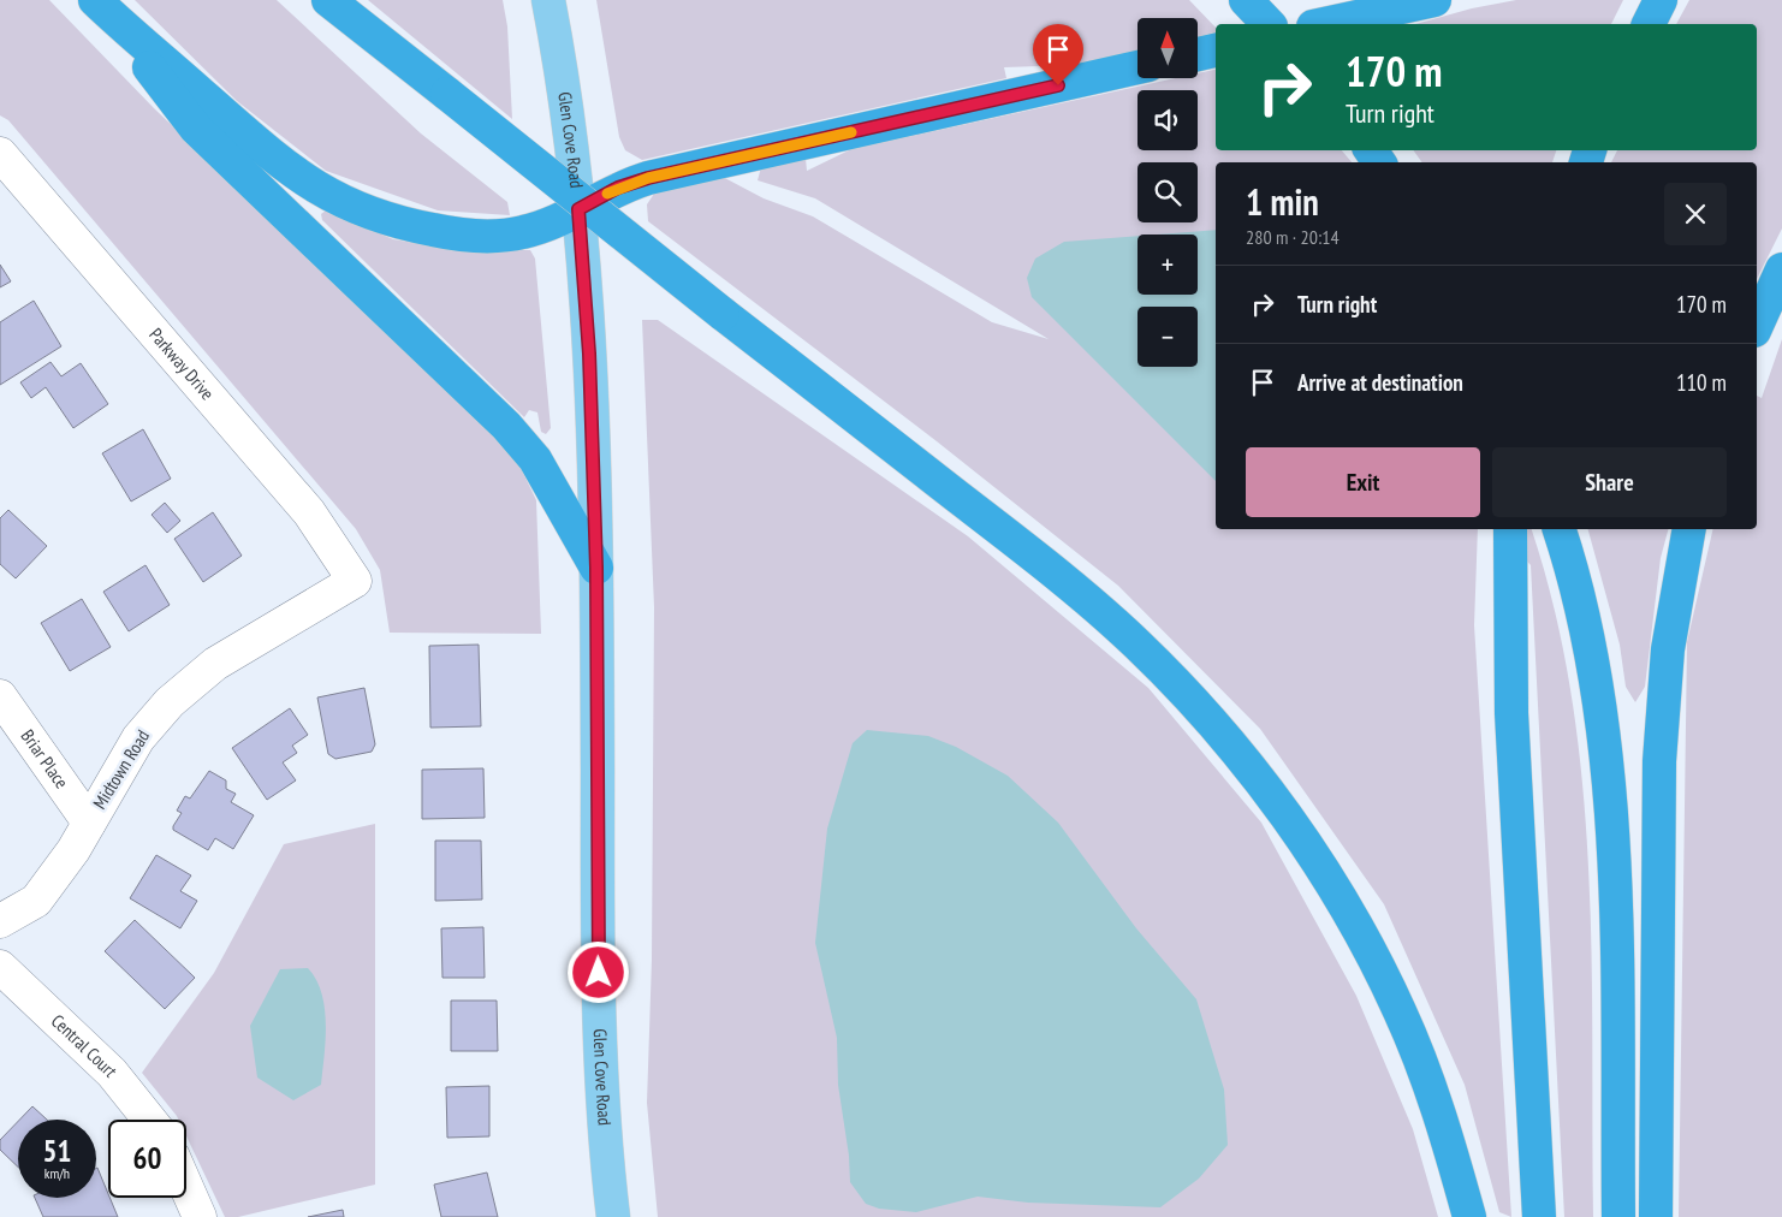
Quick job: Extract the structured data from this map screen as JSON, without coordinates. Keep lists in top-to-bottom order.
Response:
{
  "streets": {
    "main road": ["Glen Cove Road"],
    "street": [
      "Parkway Drive",
      "Briar Place",
      "Midtown Road",
      "Central Court"
    ]
  },
  "crossings": [
    ["Parkway Drive", "Midtown Road"],
    ["Briar Place", "Midtown Road"]
  ],
  "north": "top",
  "page": {
    "map_buttons": ["+", "−"],
    "turn": ["170 m", "Turn right"],
    "heading": ["1 min", "280 m · 20:14"],
    "list": [
      {
        "name": "Turn right",
        "value": "170 m"
      },
      {
        "name": "Arrive at destination",
        "value": "110 m"
      }
    ],
    "buttons": ["Exit", "Share"],
    "speed": "51 km/h",
    "limit": "60"
  }
}
